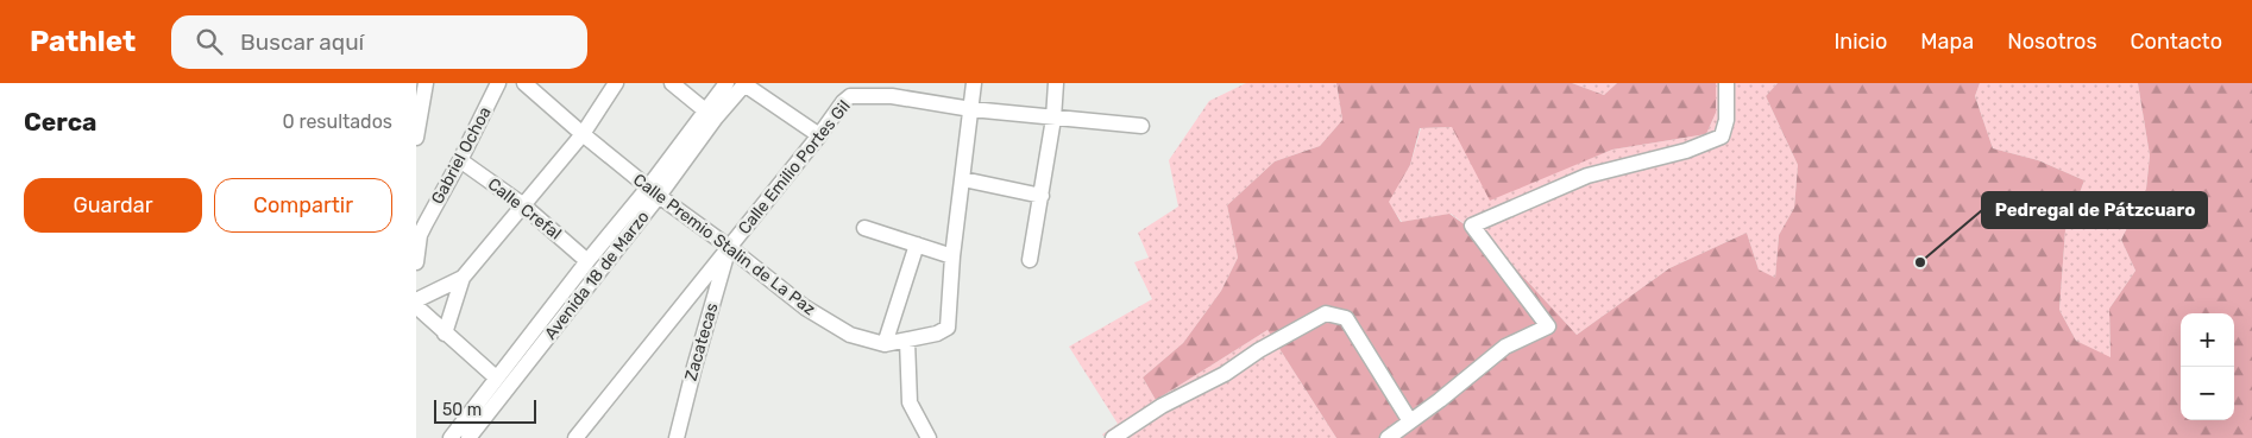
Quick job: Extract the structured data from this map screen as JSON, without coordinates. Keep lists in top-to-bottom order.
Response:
{
  "streets": {
    "street": [
      "Gabriel Ochoa",
      "Calle Emilio Portes Gil",
      "Calle Crefal",
      "Calle Premio Stalin de La Paz",
      "Avenida 18 de Marzo",
      "Zacatecas"
    ]
  },
  "crossings": [
    ["Gabriel Ochoa", "Calle Crefal"],
    ["Calle Emilio Portes Gil", "Calle Premio Stalin de La Paz"],
    ["Calle Emilio Portes Gil", "Zacatecas"],
    ["Calle Crefal", "Avenida 18 de Marzo"],
    ["Calle Premio Stalin de La Paz", "Avenida 18 de Marzo"],
    ["Calle Premio Stalin de La Paz", "Zacatecas"]
  ],
  "places": ["Pedregal de Pátzcuaro"],
  "scale_bar": "50 m",
  "page": {
    "header": "Pathlet",
    "search": "Buscar aquí",
    "nav": [
      "Inicio",
      "Mapa",
      "Nosotros",
      "Contacto"
    ],
    "heading": ["Cerca", "0 resultados"],
    "buttons": ["Guardar", "Compartir"],
    "map_buttons": ["+", "−"],
    "scale": "50 m"
  }
}
